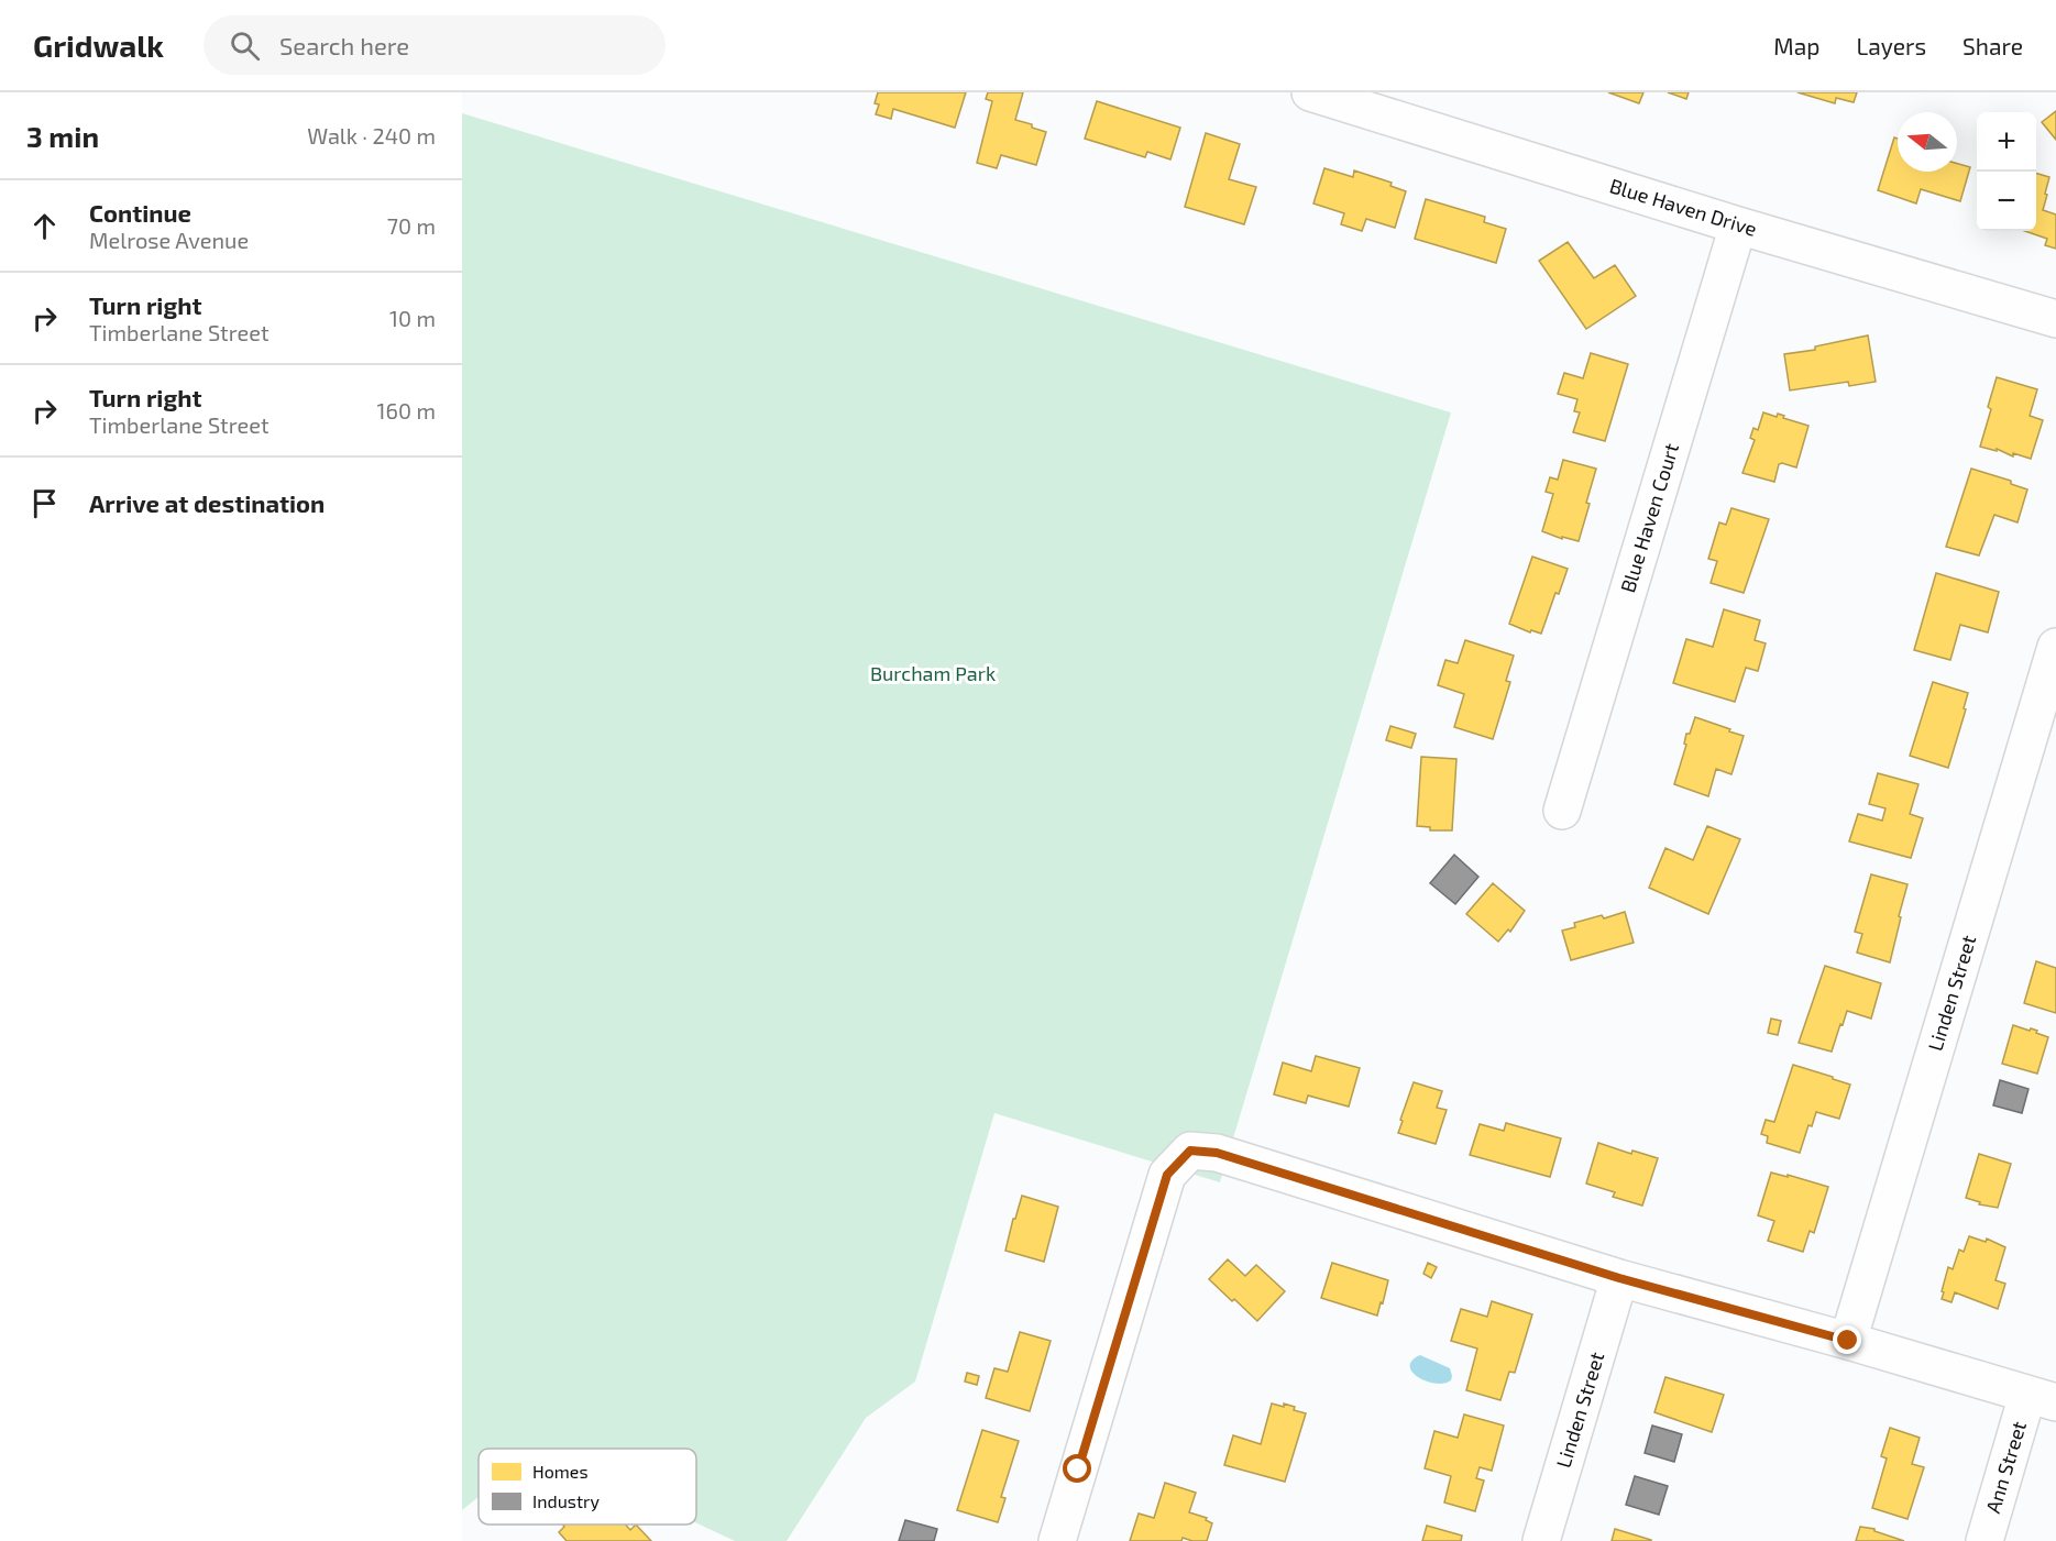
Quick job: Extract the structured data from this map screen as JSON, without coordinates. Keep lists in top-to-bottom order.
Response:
{
  "streets": {
    "street": [
      "Blue Haven Drive",
      "Blue Haven Court",
      "Linden Street",
      "Ann Street"
    ]
  },
  "crossings": [
    ["Blue Haven Drive", "Blue Haven Court"]
  ],
  "parks": ["Burcham Park"],
  "legend": ["Homes", "Industry"],
  "north": "left",
  "page": {
    "header": "Gridwalk",
    "search": "Search here",
    "nav": ["Map", "Layers", "Share"],
    "heading": ["3 min", "Walk · 240 m"],
    "map_buttons": ["+", "−"],
    "list": [
      ["Continue", "Melrose Avenue", "70 m"],
      ["Turn right", "Timberlane Street", "10 m"],
      ["Turn right", "Timberlane Street", "160 m"],
      "Arrive at destination"
    ]
  }
}
